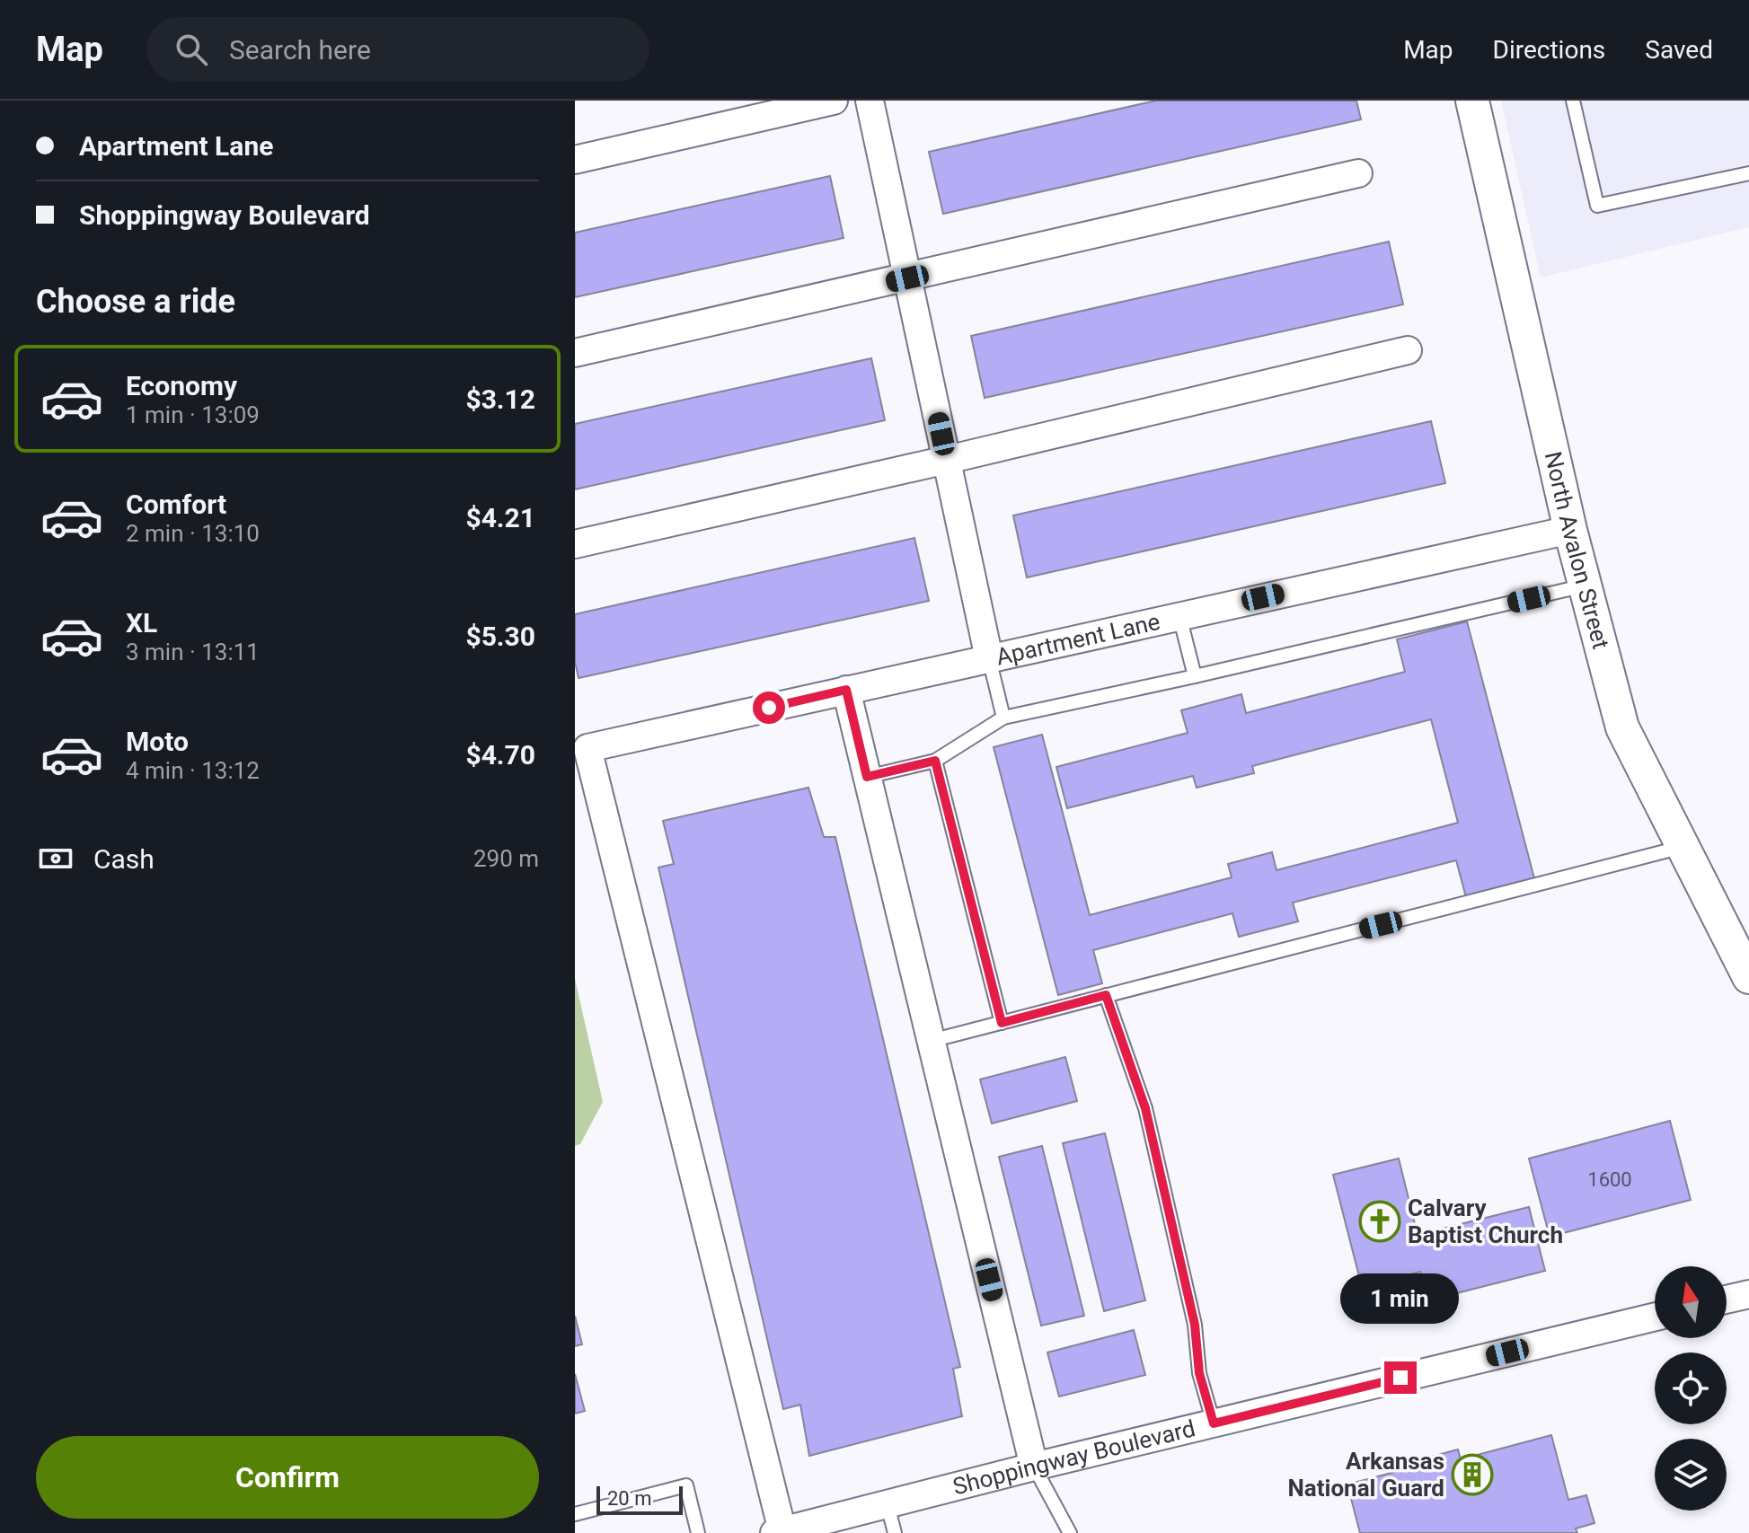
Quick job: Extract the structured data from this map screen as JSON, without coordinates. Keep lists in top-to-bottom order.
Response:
{
  "streets": {
    "street": ["North Avalon Street", "Apartment Lane", "Shoppingway Boulevard"]
  },
  "crossings": [
    ["North Avalon Street", "Apartment Lane"],
    ["Apartment Lane", "Shoppingway Boulevard"]
  ],
  "places": {
    "church": ["Calvary Baptist Church"],
    "building": ["Arkansas National Guard"]
  },
  "house_numbers": ["1600"],
  "scale_bar": "20 m",
  "north": "top",
  "page": {
    "header": "Map",
    "search": "Search here",
    "nav": ["Map", "Directions", "Saved"],
    "banner": ["Apartment Lane", "Shoppingway Boulevard"],
    "heading": "Choose a ride",
    "list": [
      {
        "name": "Economy",
        "note": "1 min · 13:09",
        "value": "$3.12"
      },
      {
        "name": "Comfort",
        "note": "2 min · 13:10",
        "value": "$4.21"
      },
      {
        "name": "XL",
        "note": "3 min · 13:11",
        "value": "$5.30"
      },
      {
        "name": "Moto",
        "note": "4 min · 13:12",
        "value": "$4.70"
      }
    ],
    "pay": ["Cash", "290 m"],
    "bubble": "1 min",
    "buttons": "Confirm",
    "scale": "20 m"
  }
}
